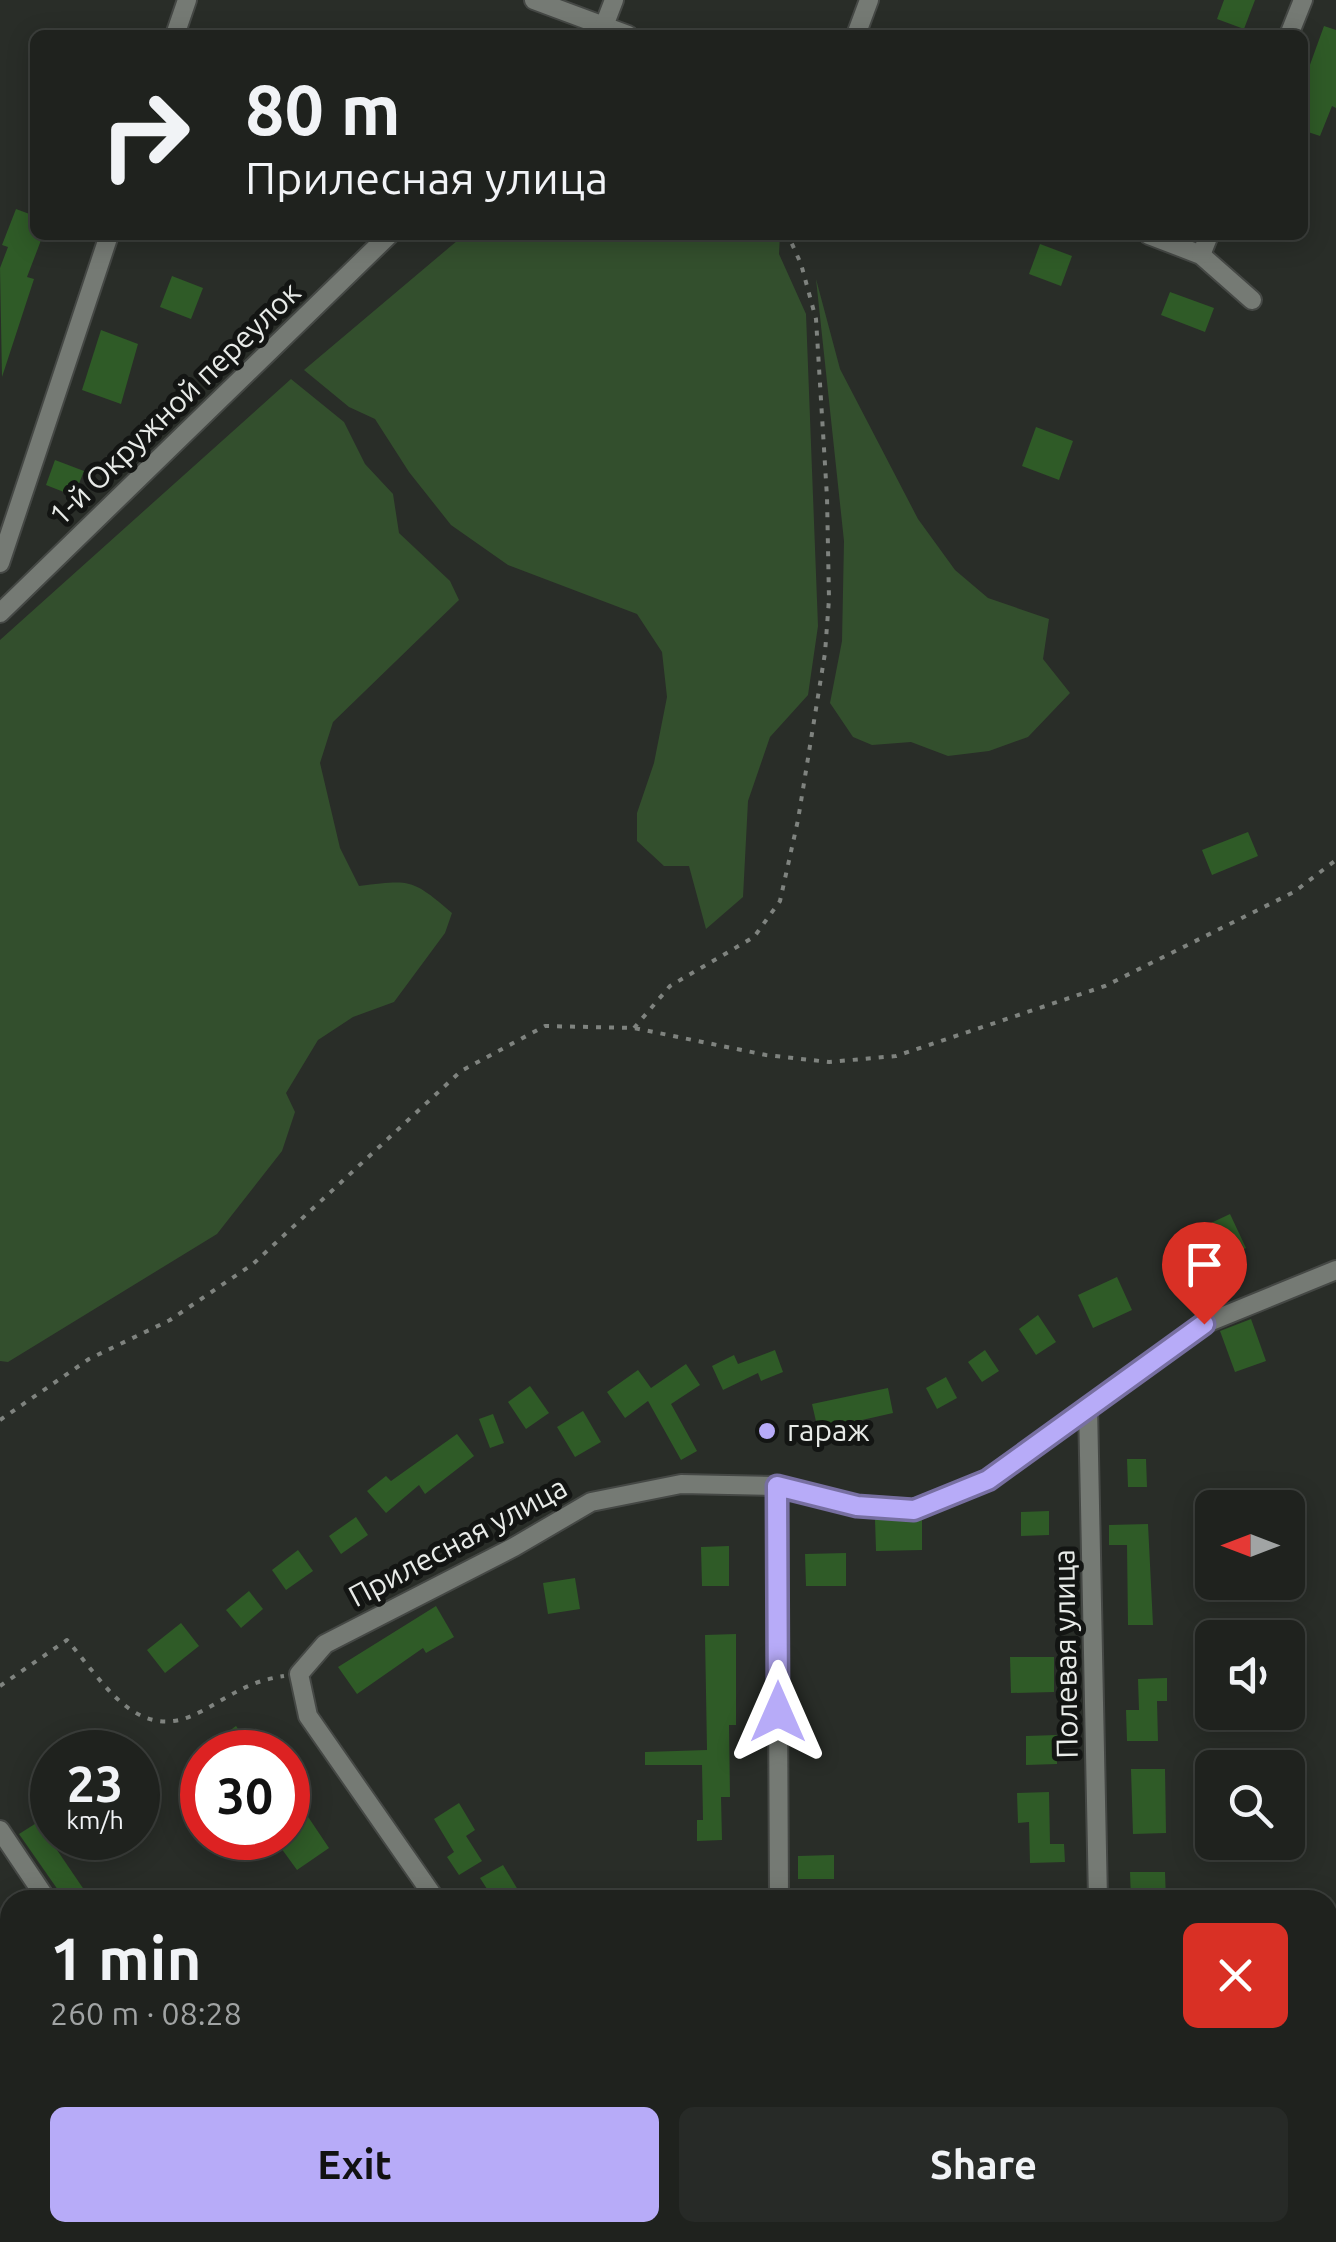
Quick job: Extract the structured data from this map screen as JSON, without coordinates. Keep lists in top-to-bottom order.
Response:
{
  "streets": {
    "street": ["1-й Окружной переулок", "Прилесная улица", "Полевая улица"]
  },
  "crossings": [
    ["Прилесная улица", "Полевая улица"]
  ],
  "places": ["гараж"],
  "north": "left",
  "page": {
    "turn": ["80 m", "Прилесная улица"],
    "speed": "23 km/h",
    "limit": "30",
    "heading": ["1 min", "260 m · 08:28"],
    "buttons": ["Exit", "Share"]
  }
}
